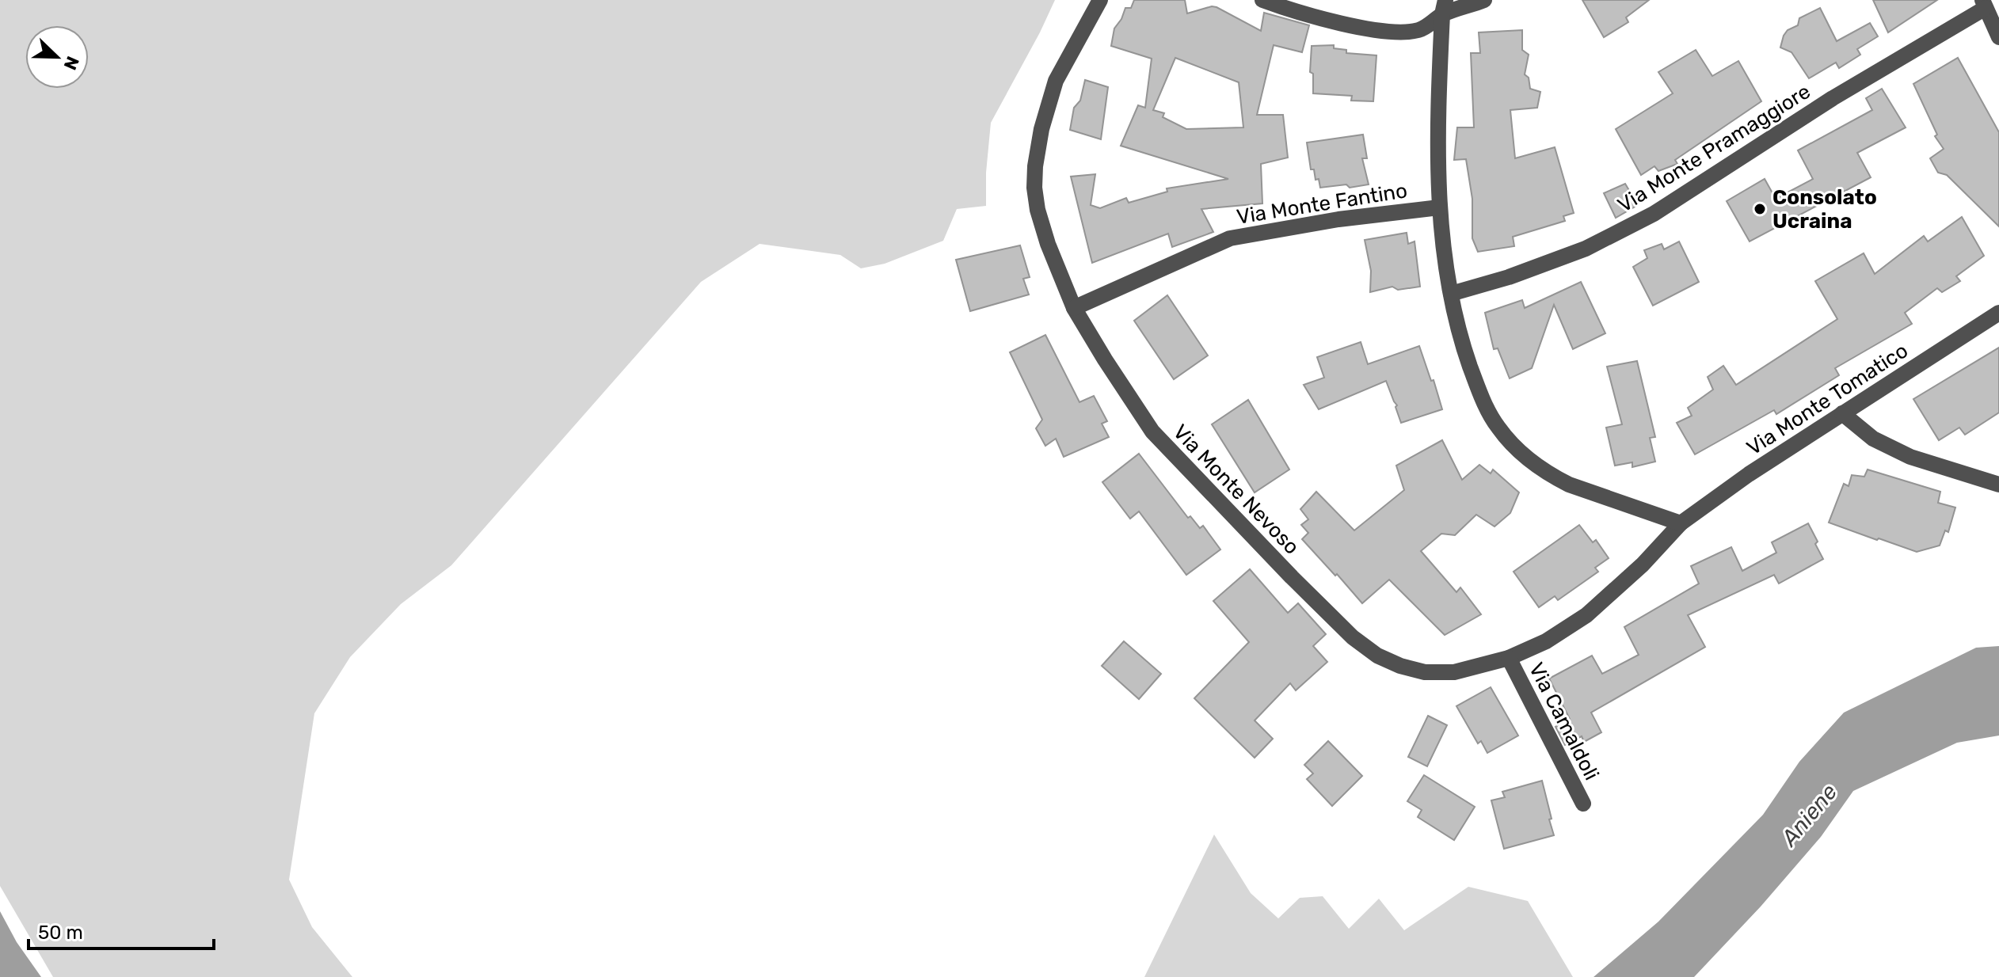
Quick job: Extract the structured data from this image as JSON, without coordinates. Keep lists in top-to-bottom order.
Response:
{
  "streets": {
    "street": [
      "Via Monte Pramaggiore",
      "Via Monte Fantino",
      "Via Monte Tomatico",
      "Via Monte Nevoso",
      "Via Camaldoli"
    ]
  },
  "crossings": [
    ["Via Monte Fantino", "Via Monte Nevoso"],
    ["Via Monte Tomatico", "Via Monte Nevoso"],
    ["Via Monte Nevoso", "Via Camaldoli"]
  ],
  "water": ["Aniene"],
  "places": ["Consolato Ucraina"],
  "scale_bar": "50 m",
  "north": "bottom right"
}
